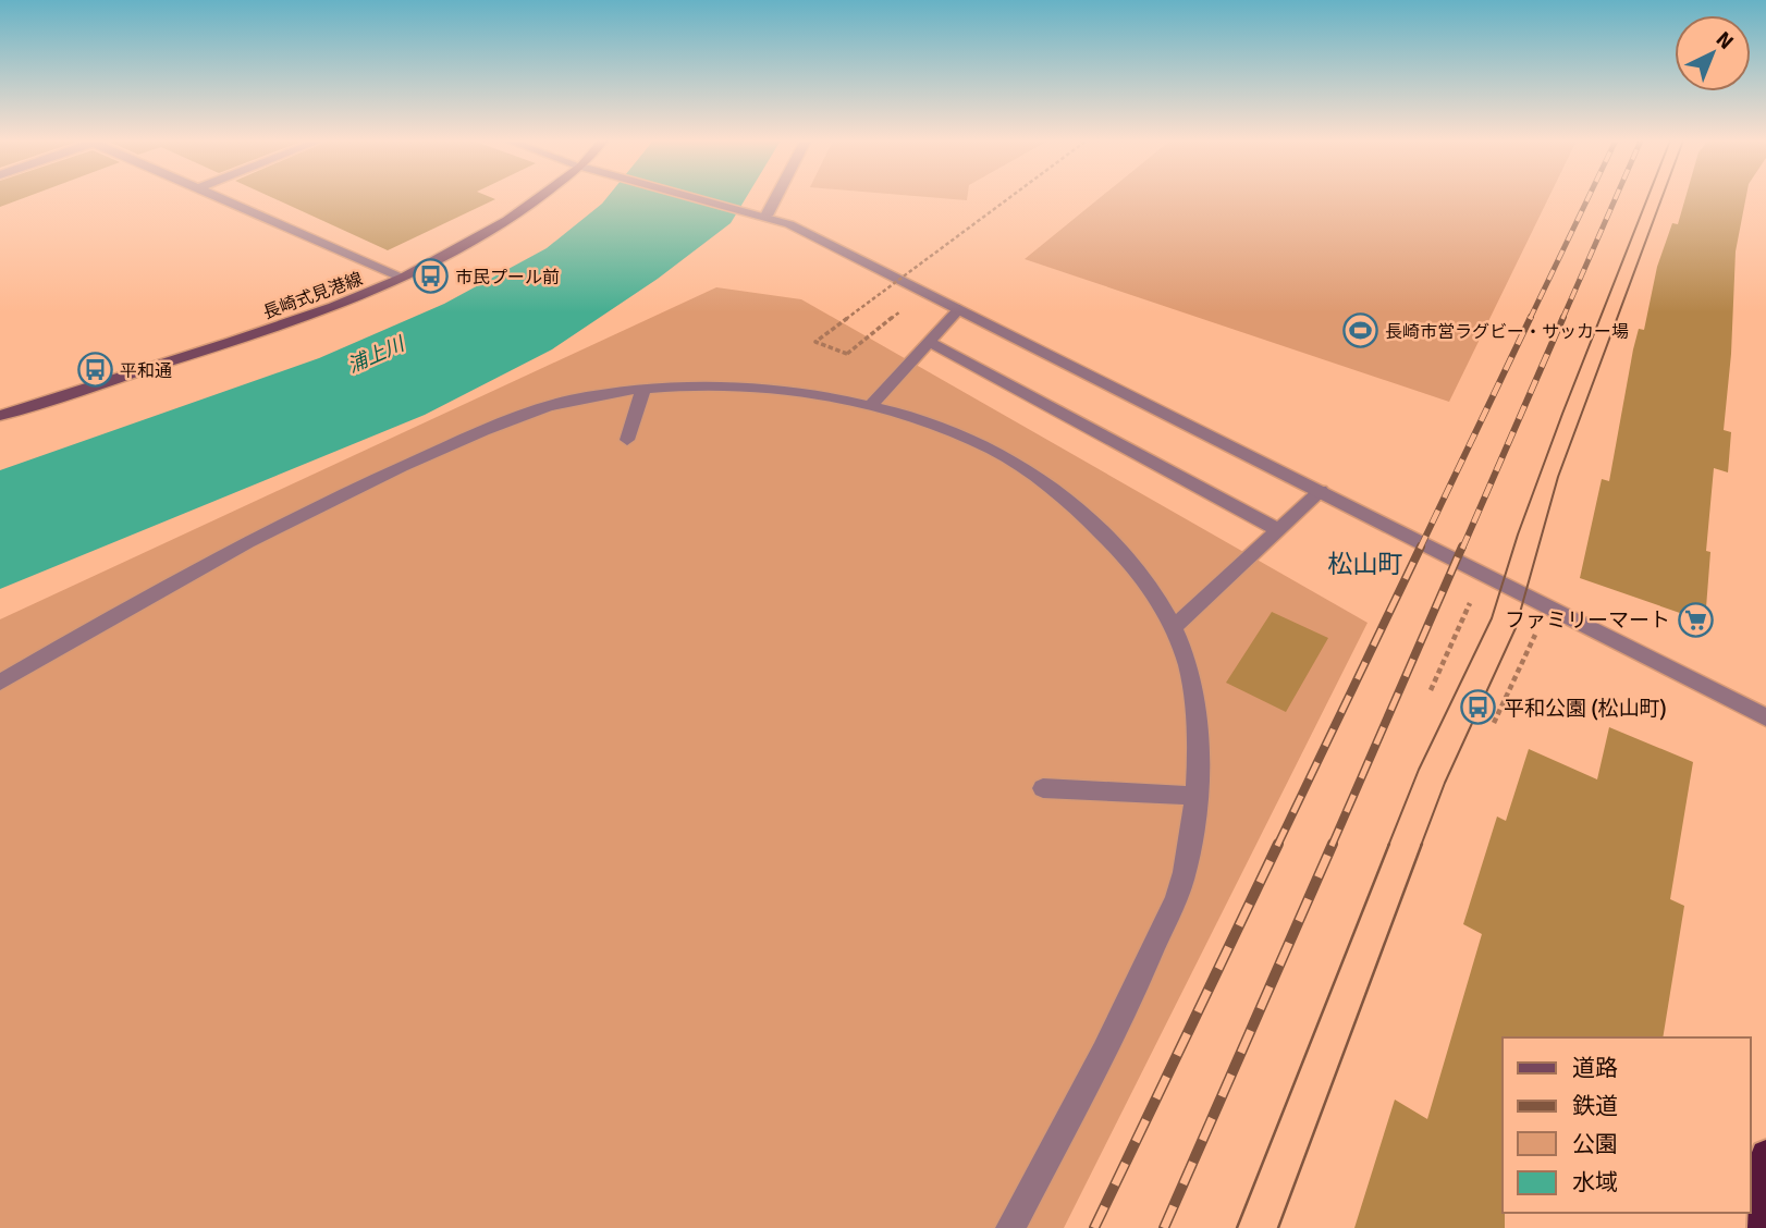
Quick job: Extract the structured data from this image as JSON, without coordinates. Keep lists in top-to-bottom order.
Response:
{
  "streets": {
    "main road": ["長崎式見港線"]
  },
  "districts": ["松山町"],
  "water": ["浦上川"],
  "places": {
    "bus stop": ["市民プール前", "平和通", "平和公園 (松山町)"],
    "sports": ["長崎市営ラグビー・サッカー場"],
    "supermarket": ["ファミリーマート"]
  },
  "legend": [
    "道路",
    "鉄道",
    "公園",
    "水域"
  ],
  "north": "top right"
}
